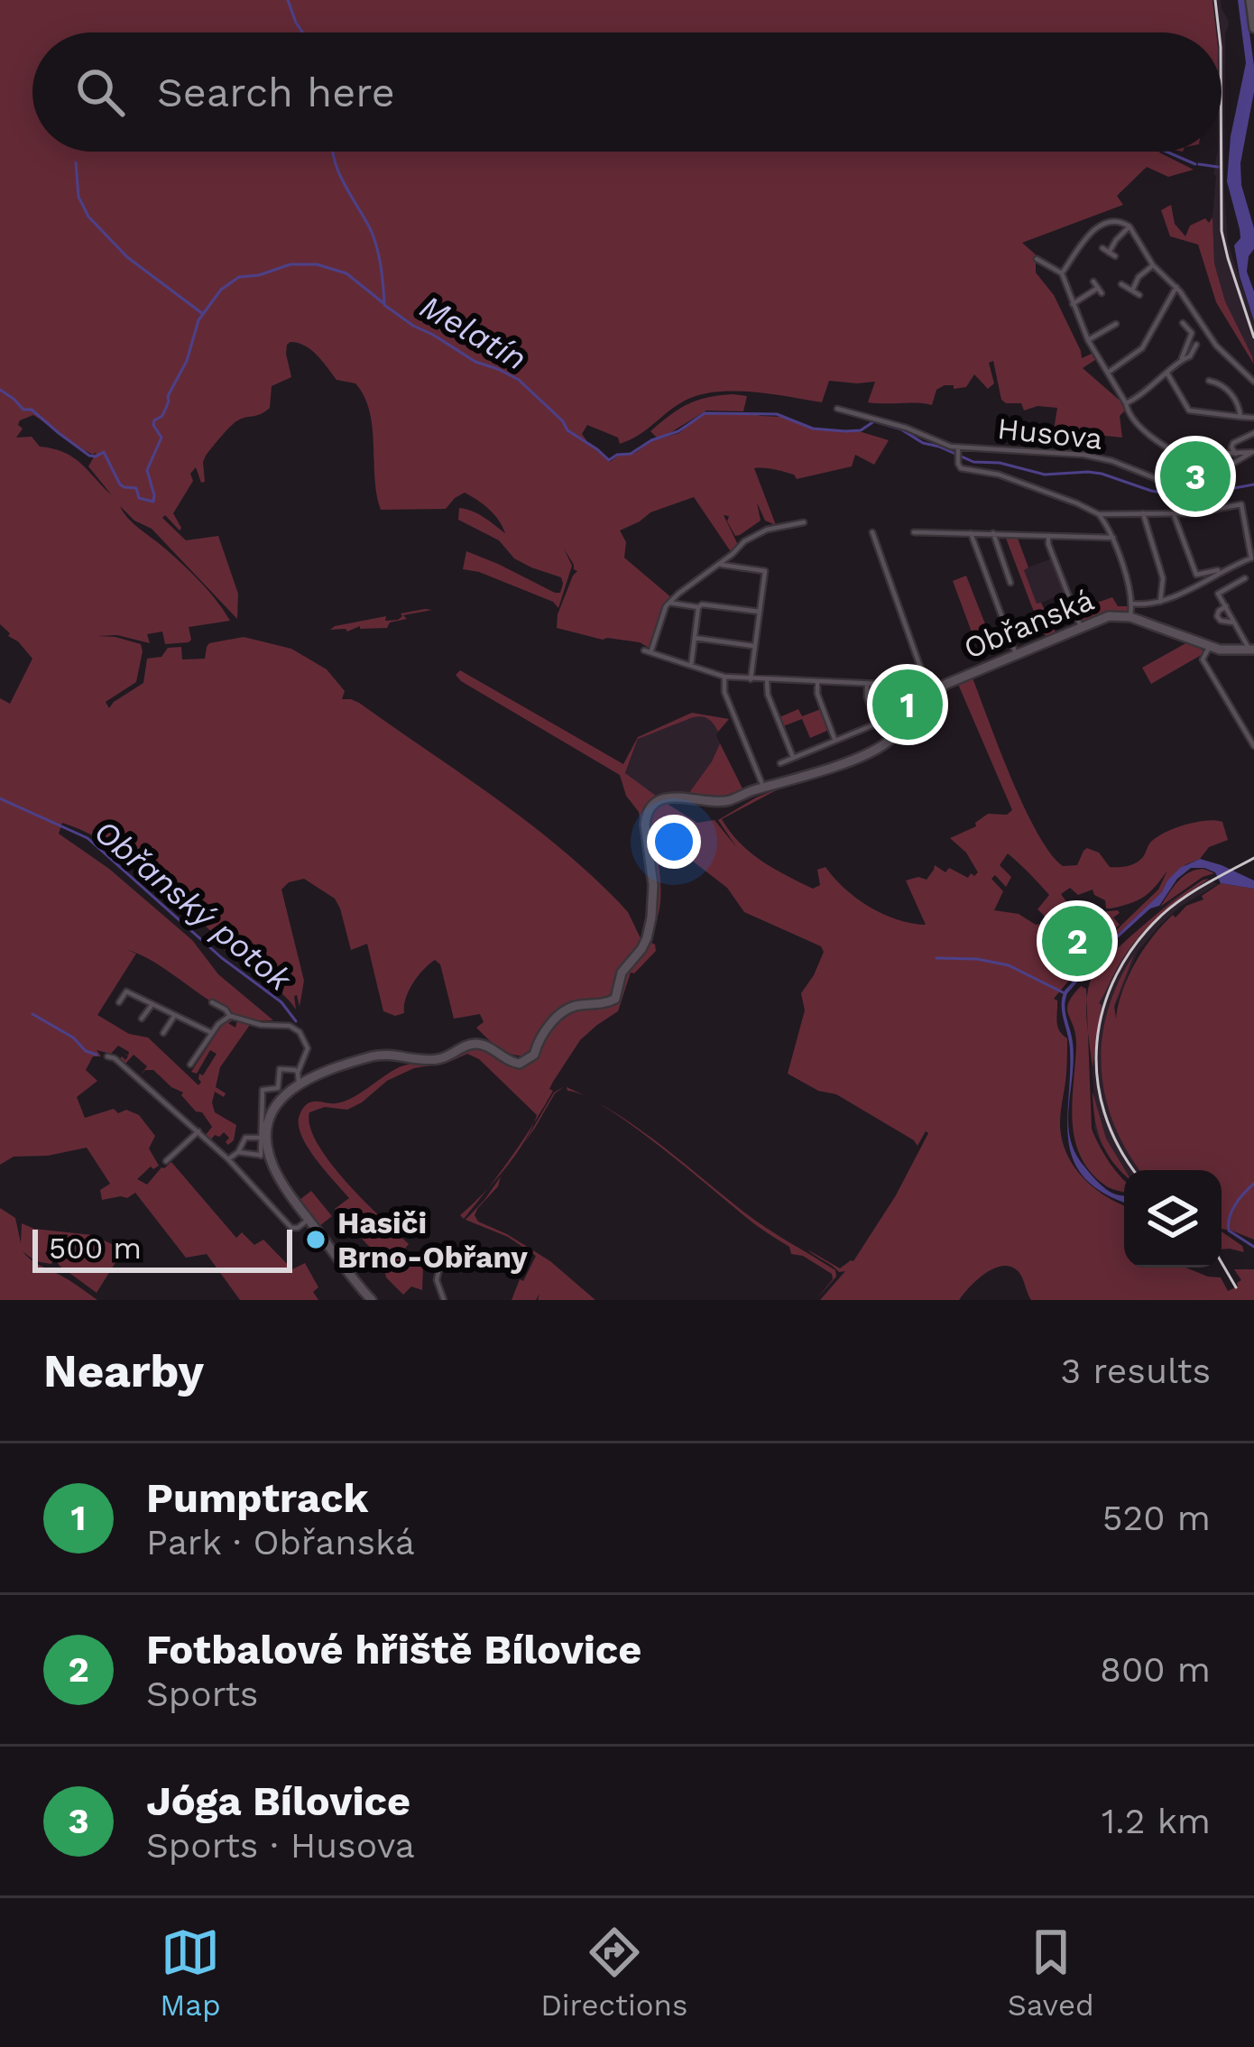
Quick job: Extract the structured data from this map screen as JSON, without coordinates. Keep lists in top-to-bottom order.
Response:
{
  "streets": {
    "main road": ["Obřanská"],
    "street": ["Husova"]
  },
  "water": ["Melatín", "Obřanský potok"],
  "places": ["Hasiči Brno-Obřany"],
  "scale_bar": "500 m",
  "page": {
    "search": "Search here",
    "pins": ["3", "1", "2"],
    "scale": "500 m",
    "heading": ["Nearby", "3 results"],
    "list": [
      {
        "mark": "1",
        "name": "Pumptrack",
        "note": "Park · Obřanská",
        "value": "520 m"
      },
      {
        "mark": "2",
        "name": "Fotbalové hřiště Bílovice",
        "note": "Sports",
        "value": "800 m"
      },
      {
        "mark": "3",
        "name": "Jóga Bílovice",
        "note": "Sports · Husova",
        "value": "1.2 km"
      }
    ],
    "nav": ["Map", "Directions", "Saved"]
  }
}
